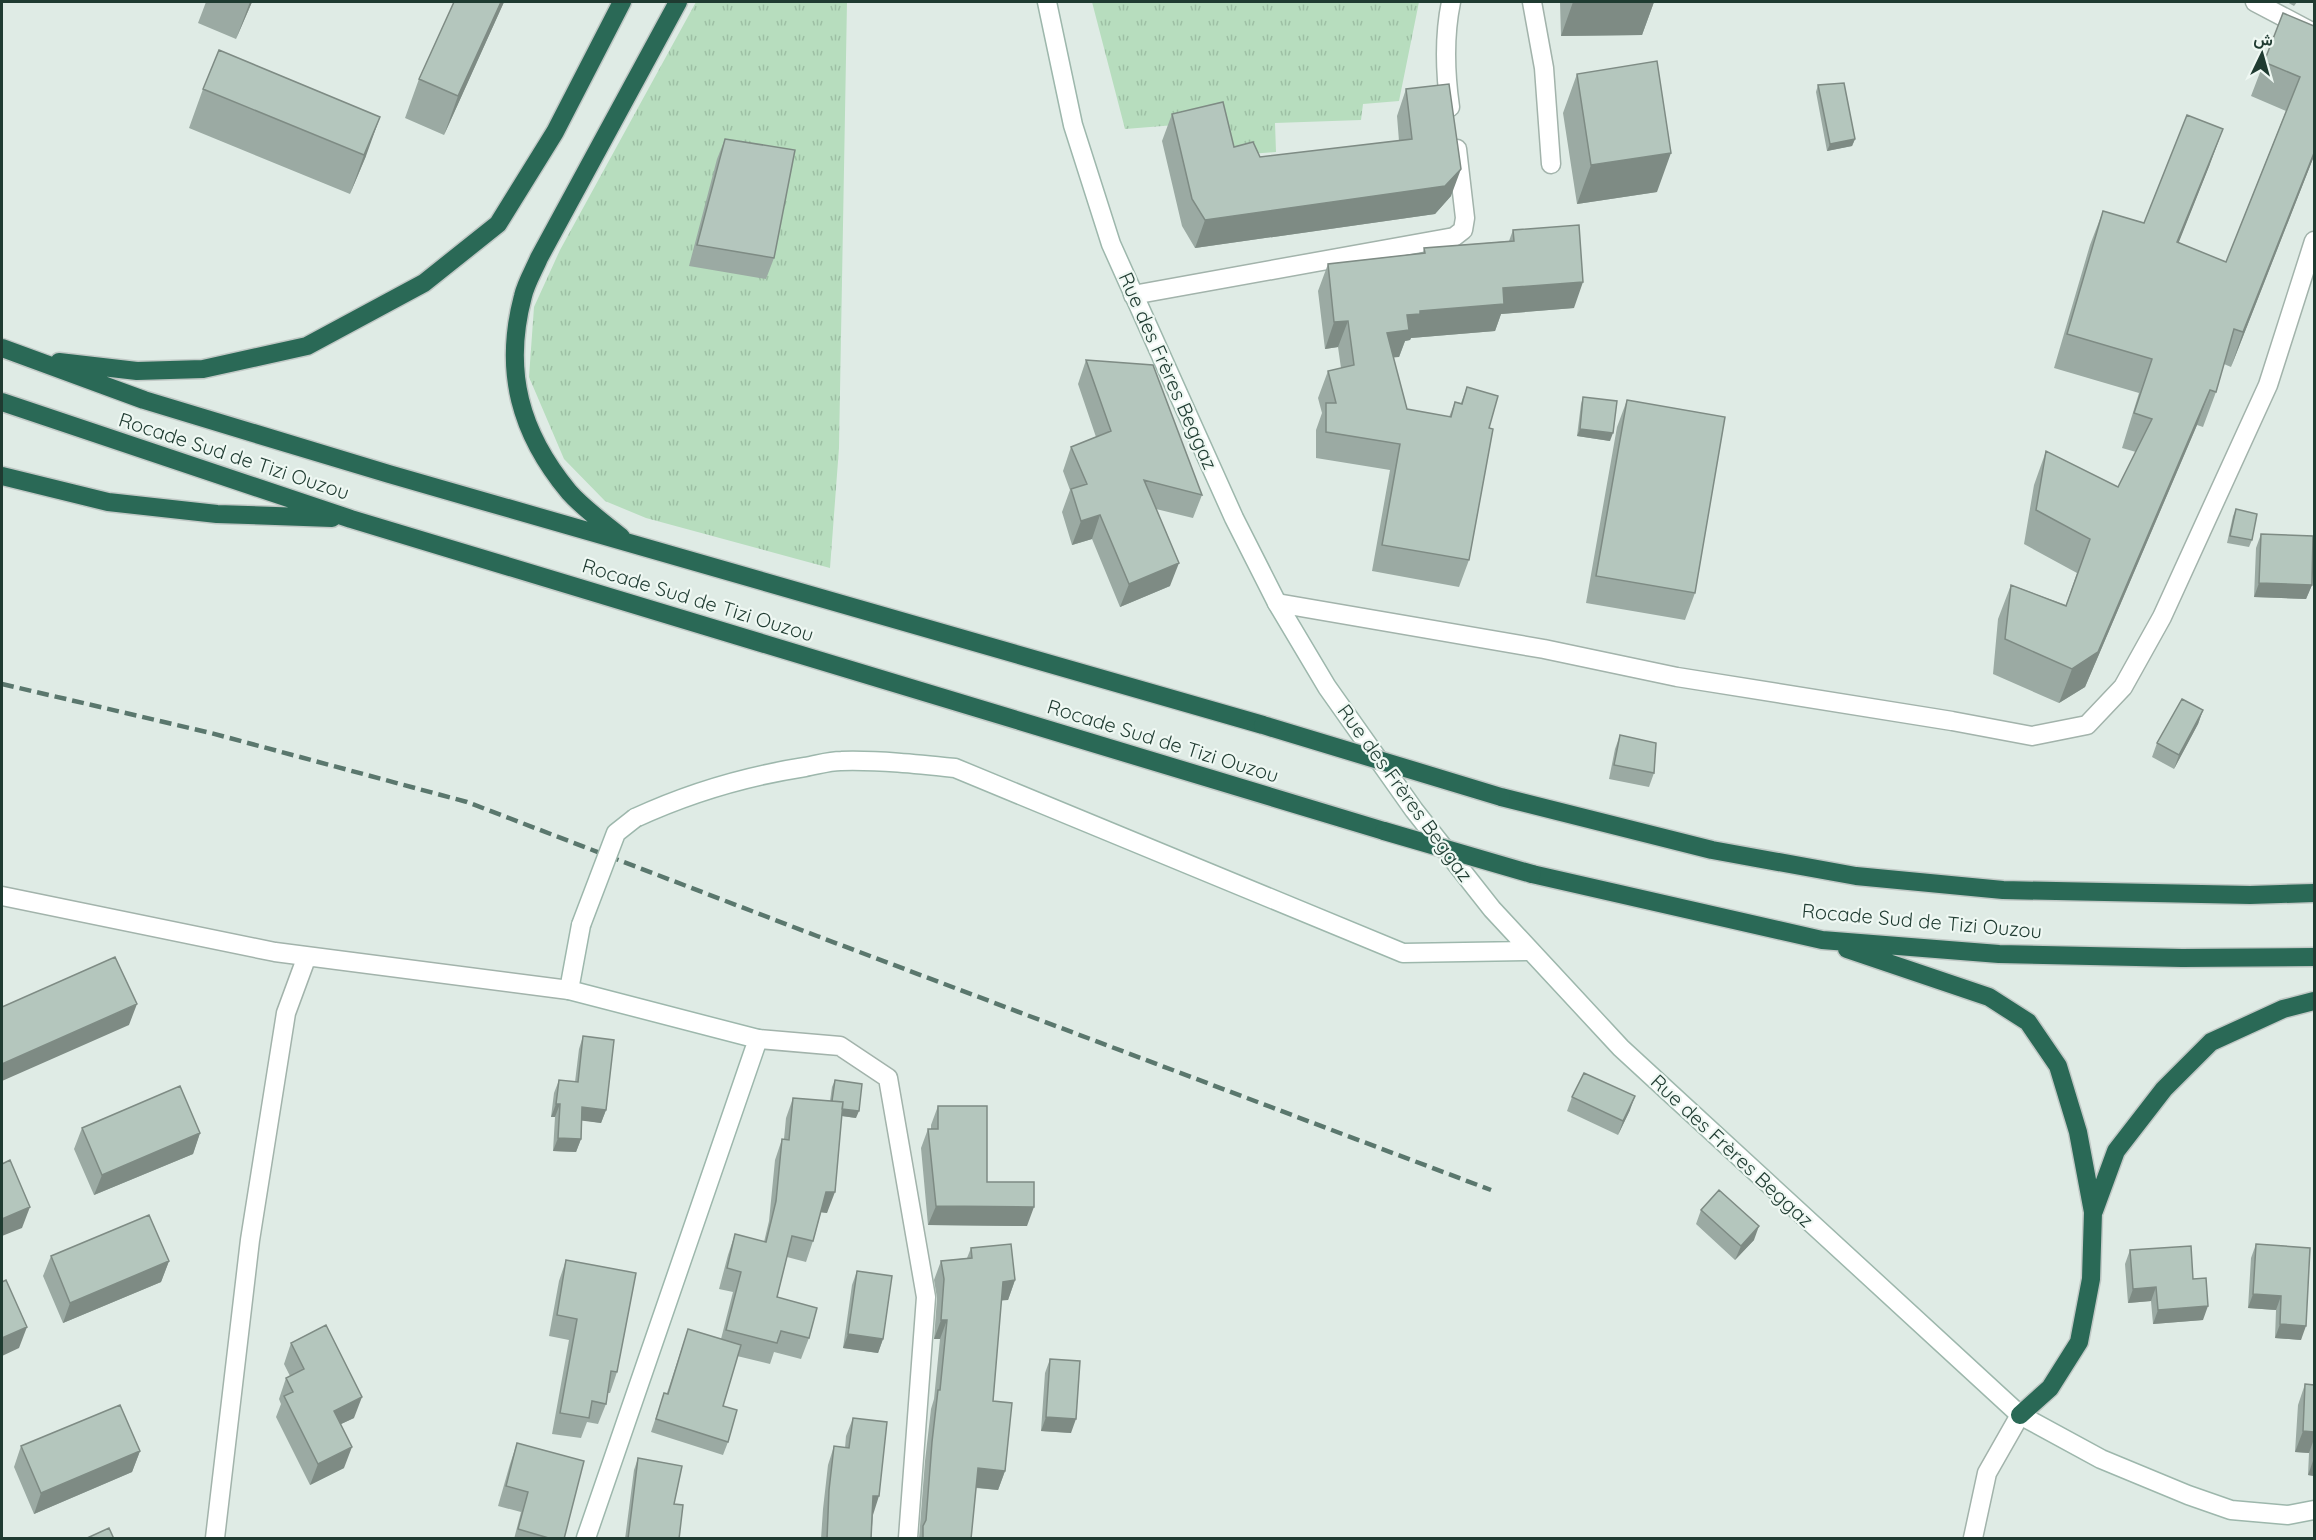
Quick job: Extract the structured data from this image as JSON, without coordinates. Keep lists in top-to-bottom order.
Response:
{
  "streets": {
    "highway": ["Rocade Sud de Tizi Ouzou"],
    "street": ["Rue des Frères Beggaz"]
  },
  "north": "top"
}
